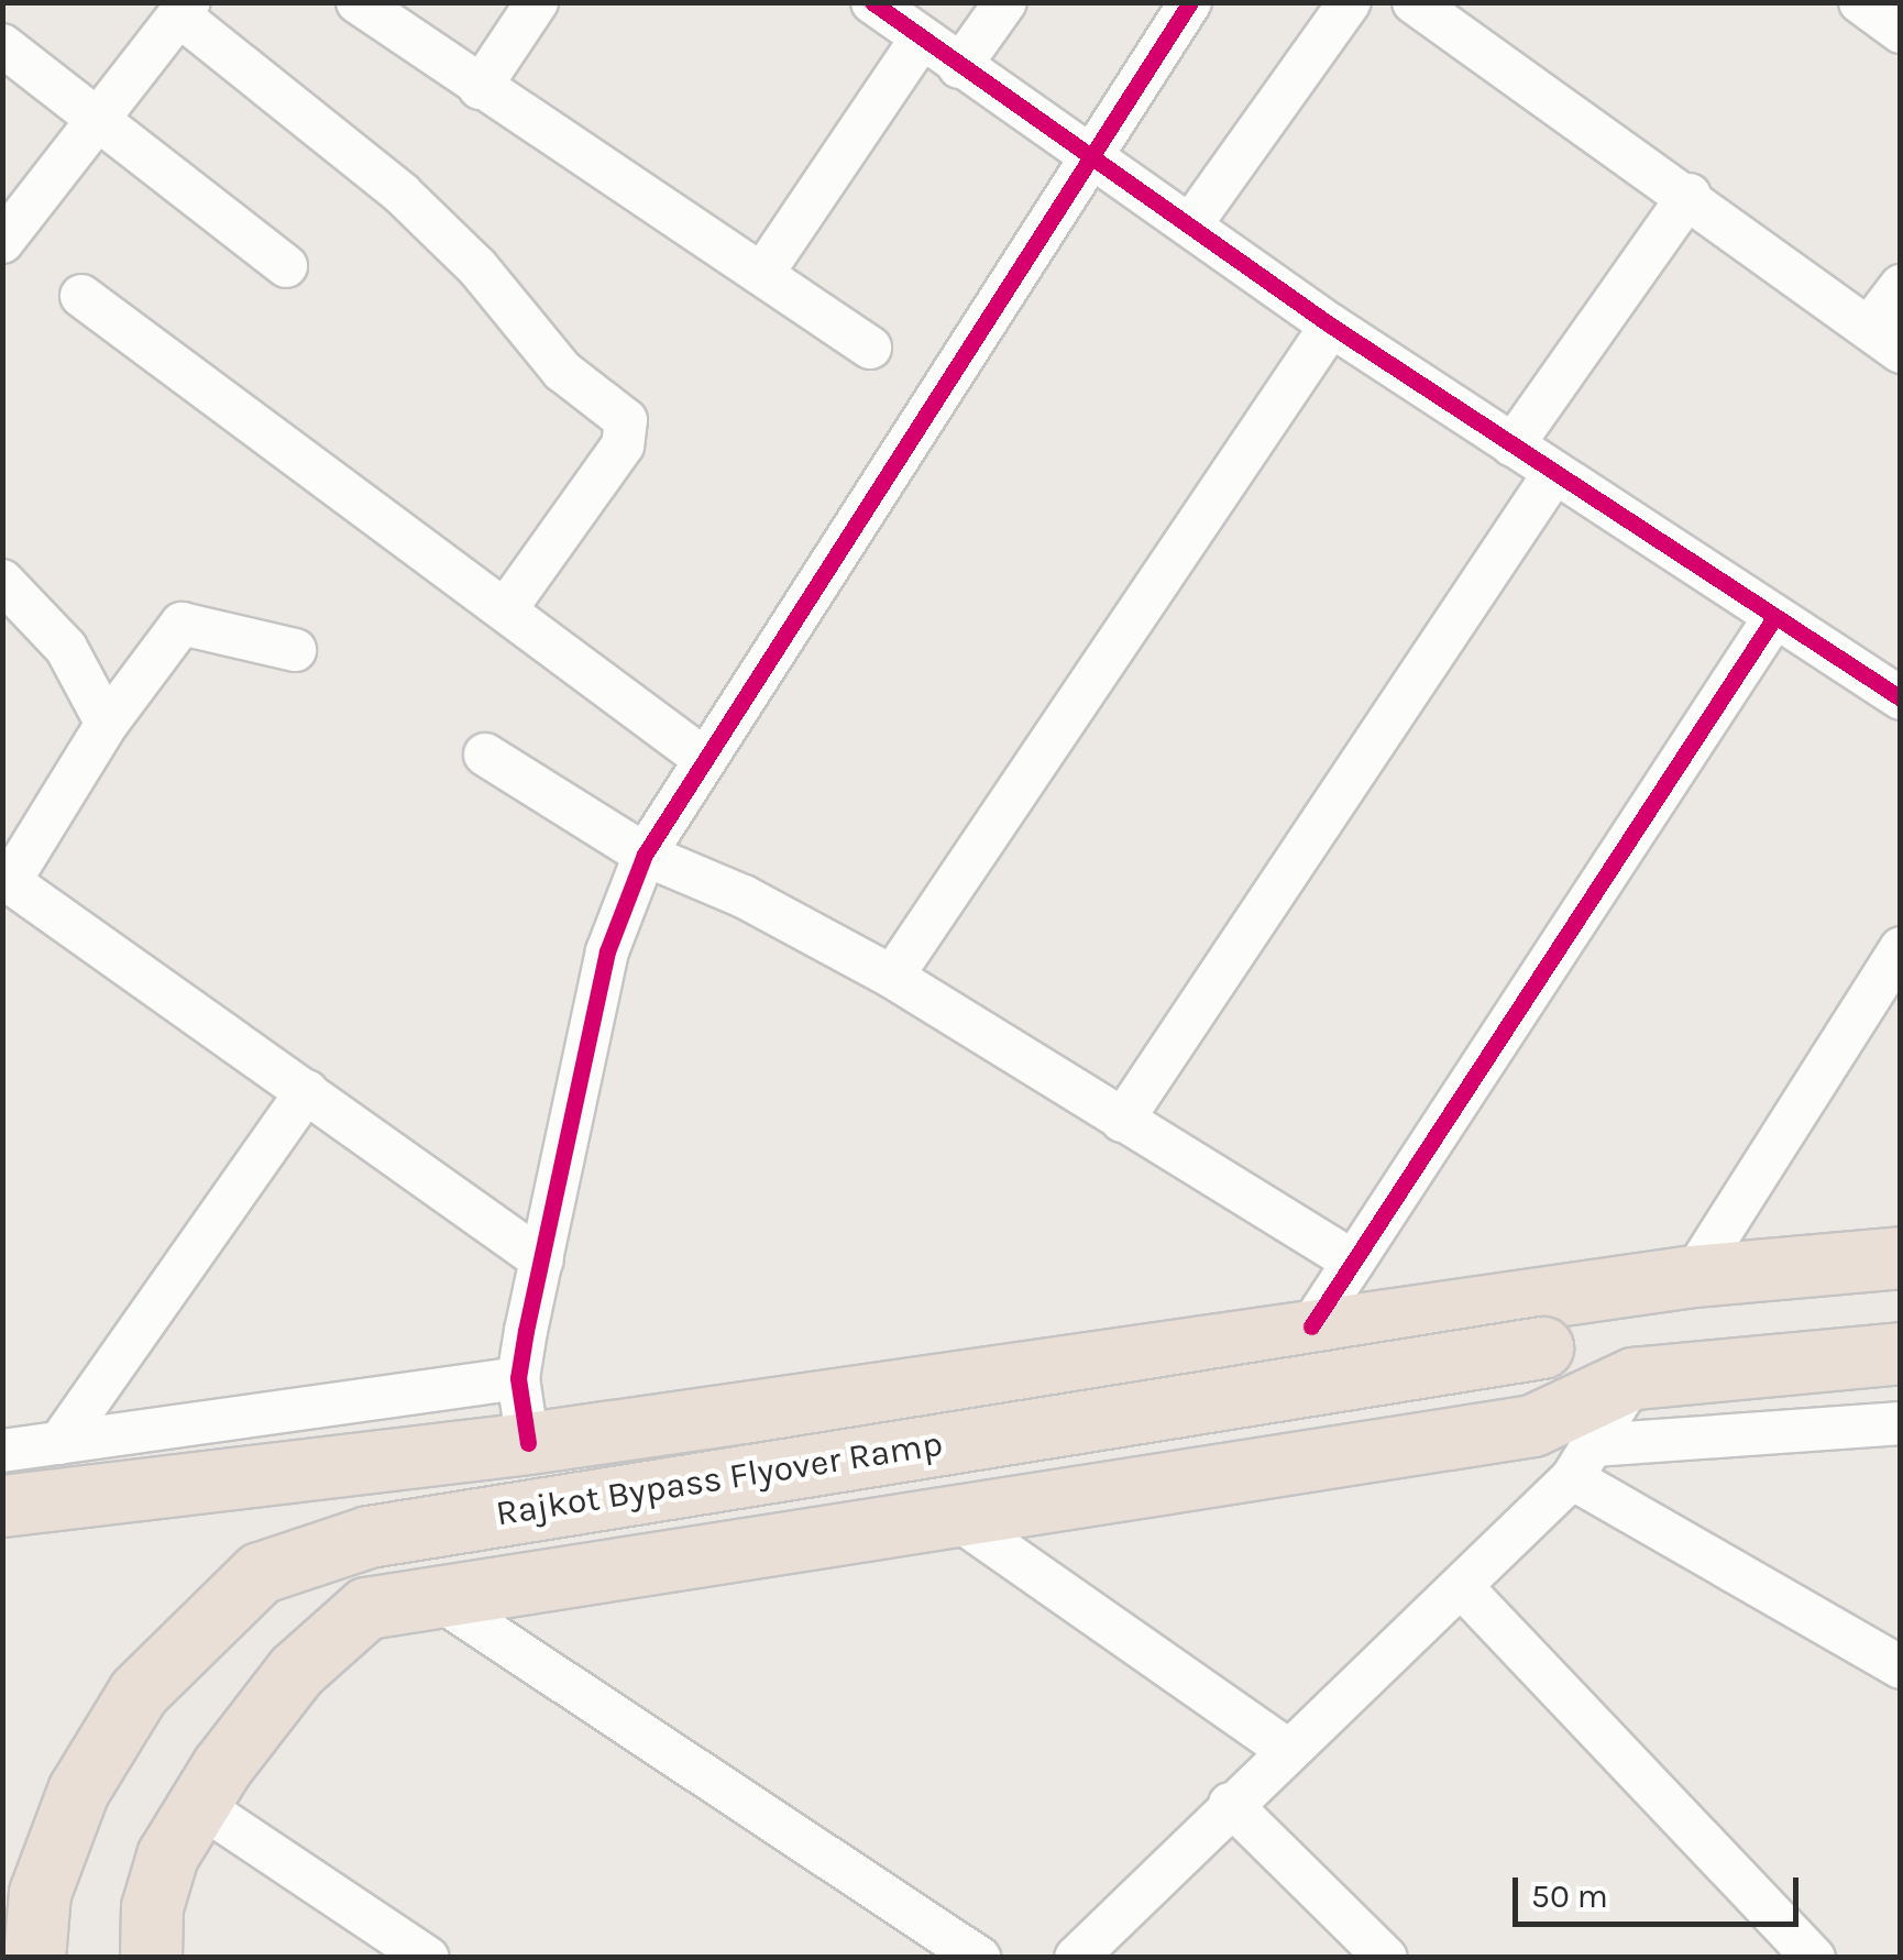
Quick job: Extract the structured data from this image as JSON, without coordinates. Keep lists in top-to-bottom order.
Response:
{
  "streets": {
    "highway": ["Rajkot Bypass Flyover Ramp"]
  },
  "scale_bar": "50 m"
}
